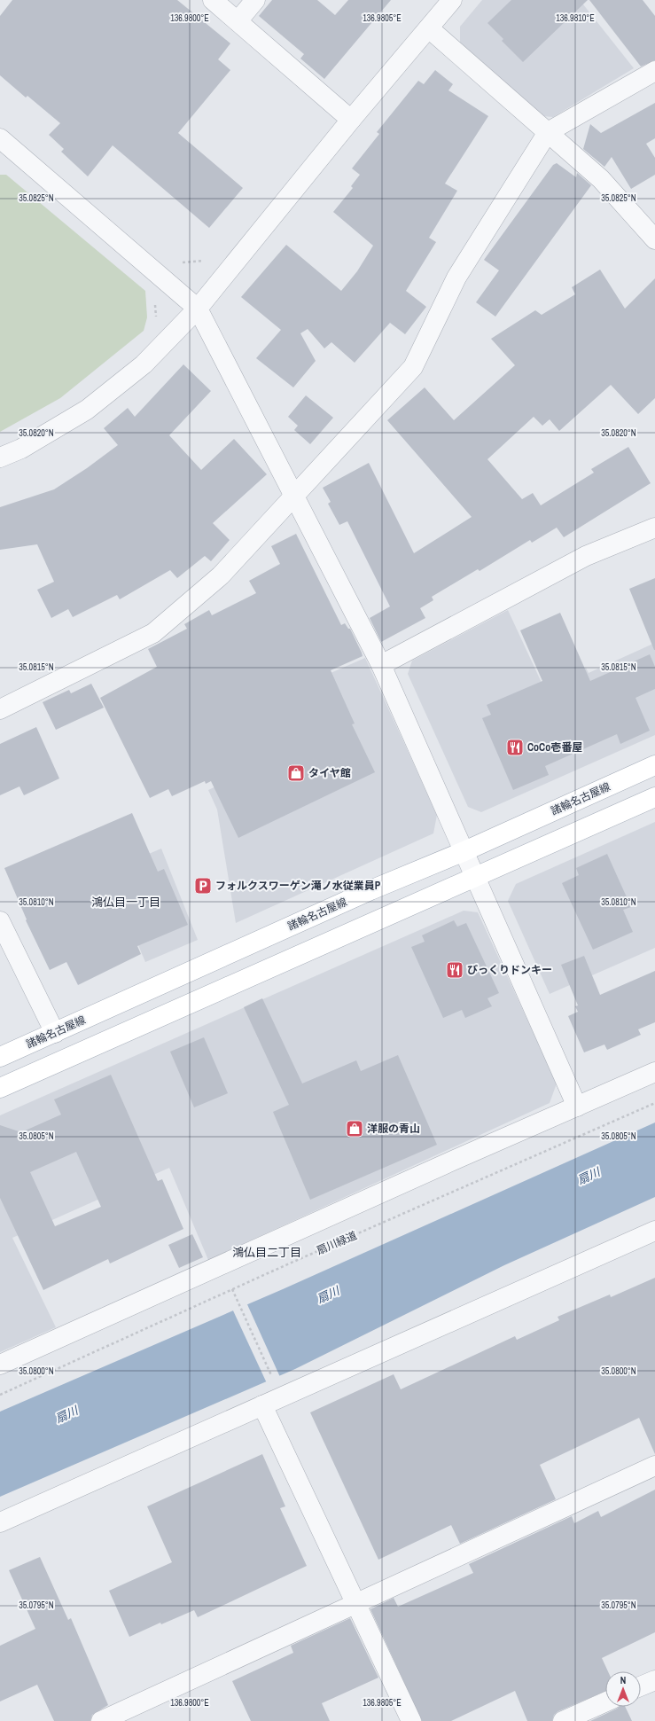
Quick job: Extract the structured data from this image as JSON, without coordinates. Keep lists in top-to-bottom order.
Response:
{
  "streets": {
    "main road": ["諸輪名古屋線"],
    "path": ["扇川緑道"]
  },
  "districts": ["鴻仏目一丁目", "鴻仏目二丁目"],
  "water": ["扇川"],
  "places": {
    "restaurant": ["CoCo壱番屋", "びっくりドンキー"],
    "shop": ["タイヤ館", "洋服の青山"],
    "parking": ["フォルクスワーゲン滝ノ水従業員P"]
  },
  "north": "top",
  "coordinates": [
    "136.9800°E",
    "136.9805°E",
    "136.9810°E",
    "35.0825°N",
    "35.0820°N",
    "35.0815°N",
    "35.0810°N",
    "35.0805°N",
    "35.0800°N",
    "35.0795°N"
  ]
}
